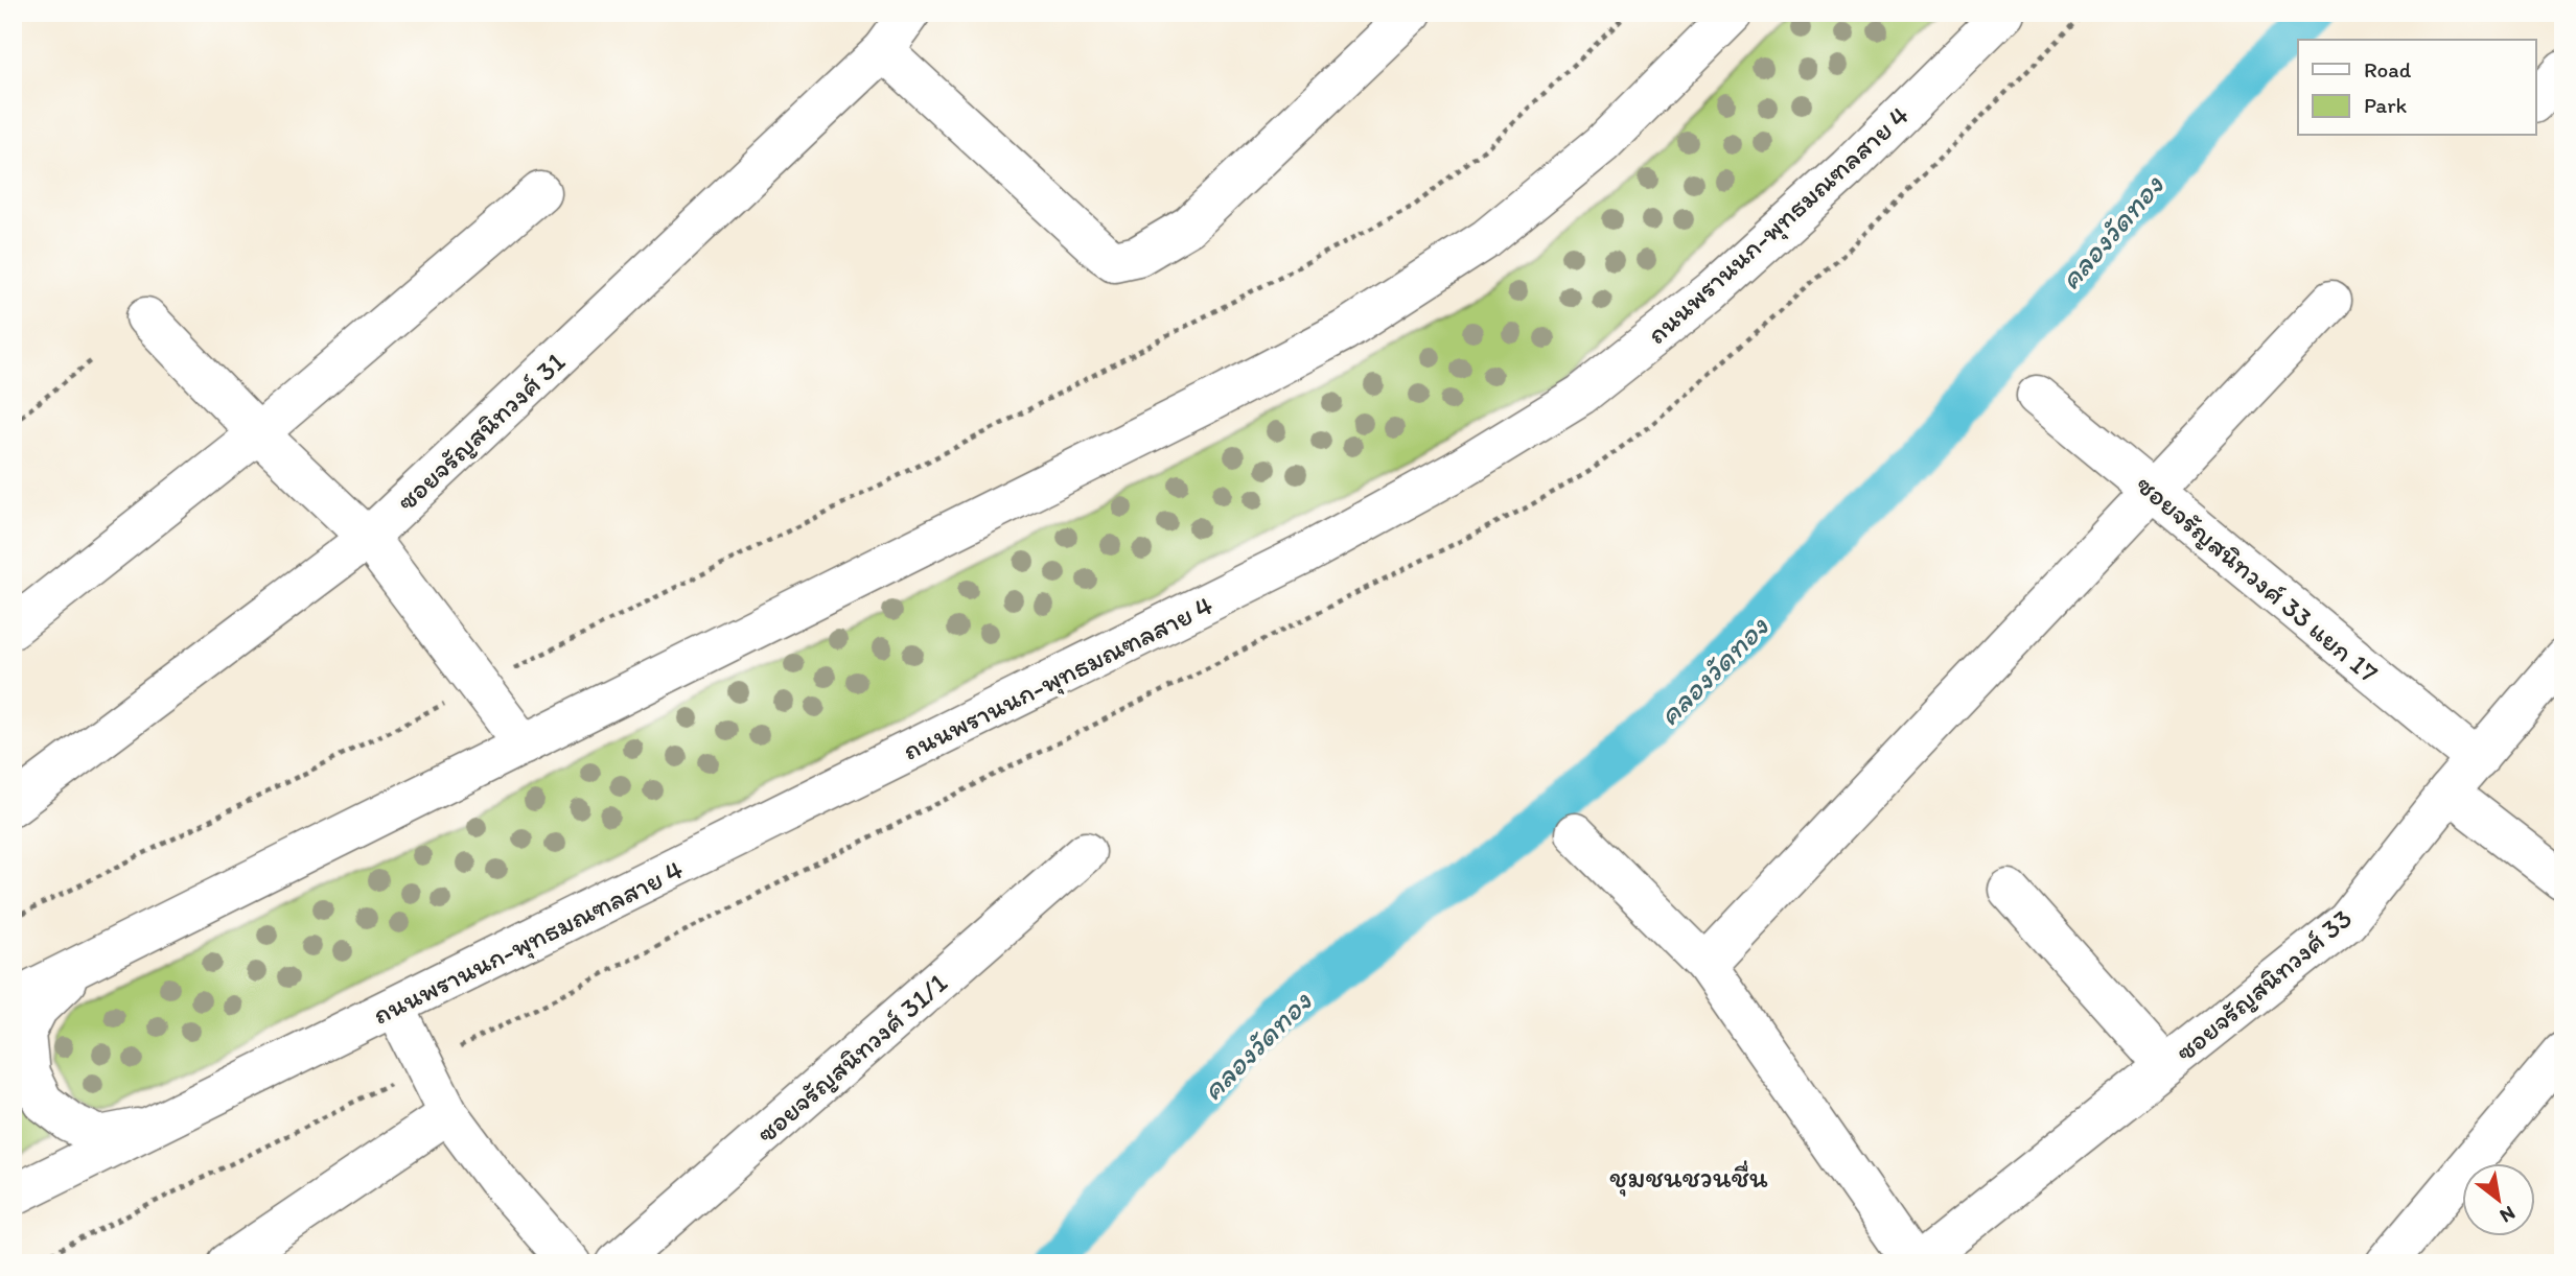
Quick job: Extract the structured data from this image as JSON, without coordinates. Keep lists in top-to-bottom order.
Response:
{
  "streets": {
    "street": [
      "ถนนพรานนก-พุทธมณฑลสาย 4",
      "ซอยจรัญสนิทวงศ์ 31",
      "ซอยจรัญสนิทวงศ์ 33 แยก 17",
      "ซอยจรัญสนิทวงศ์ 33",
      "ซอยจรัญสนิทวงศ์ 31/1"
    ]
  },
  "crossings": [
    ["ซอยจรัญสนิทวงศ์ 33 แยก 17", "ซอยจรัญสนิทวงศ์ 33"]
  ],
  "districts": ["ชุมชนชวนชื่น"],
  "water": ["คลองวัดทอง"],
  "legend": ["Road", "Park"],
  "north": "bottom right"
}
